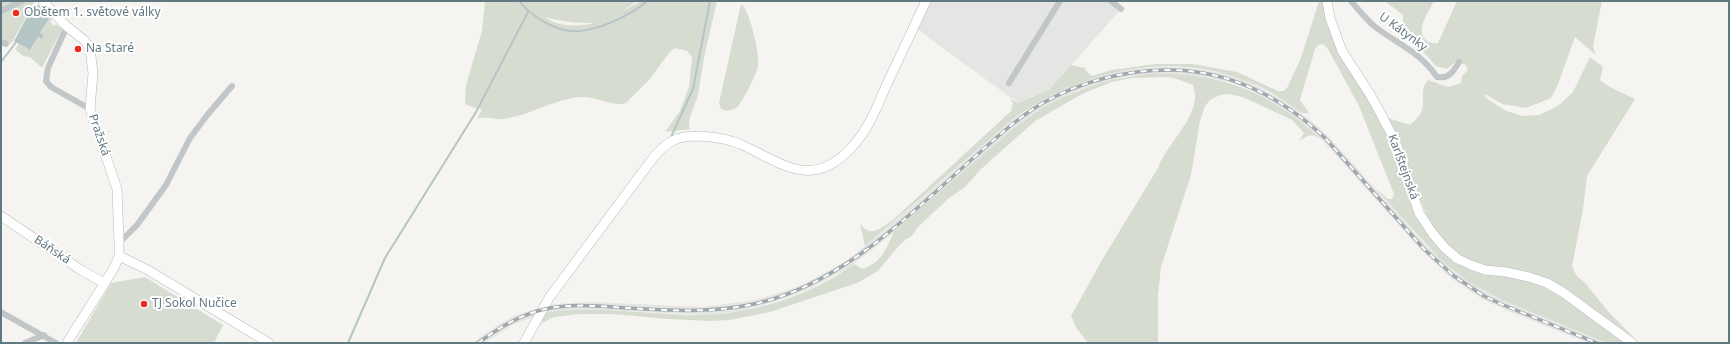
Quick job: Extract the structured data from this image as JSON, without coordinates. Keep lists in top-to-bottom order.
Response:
{
  "streets": {
    "street": [
      "U Kátynky",
      "Pražská",
      "Karlštejnská",
      "Báňská"
    ]
  },
  "crossings": [
    ["Pražská", "Báňská"]
  ],
  "places": ["Obětem 1. světové války", "Na Staré", "TJ Sokol Nučice"]
}
